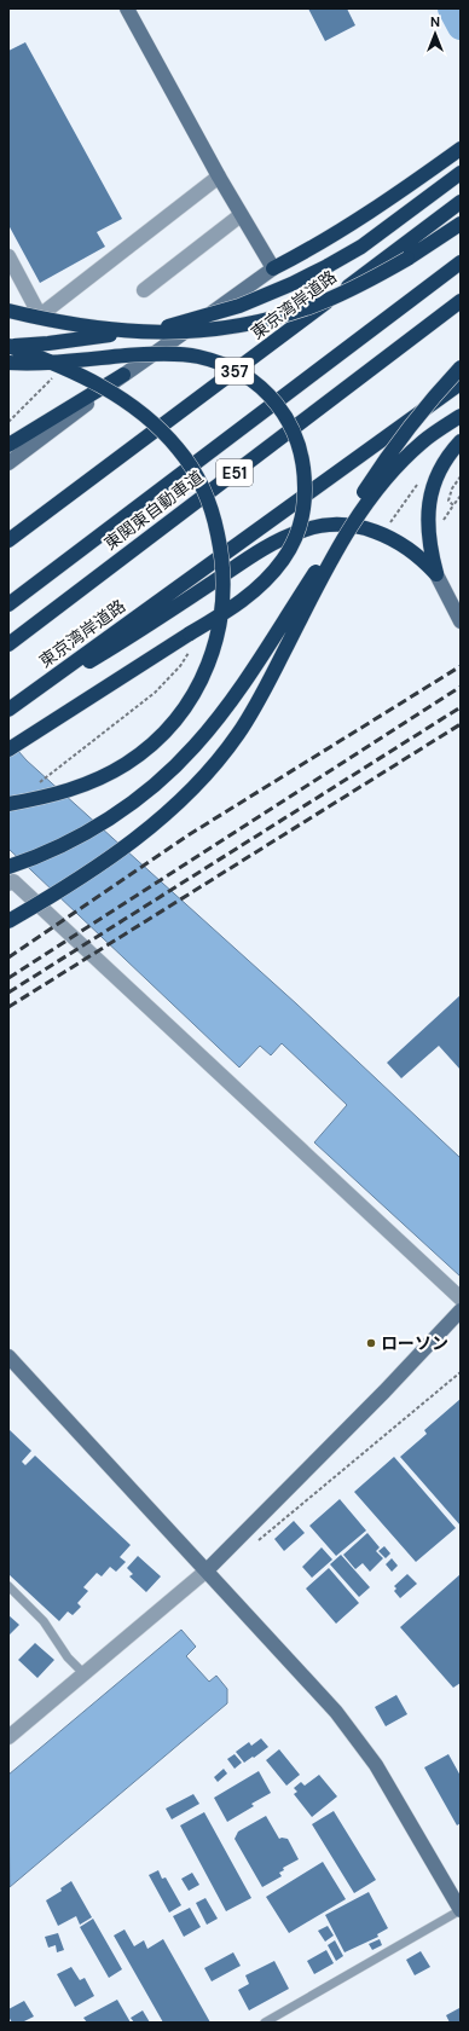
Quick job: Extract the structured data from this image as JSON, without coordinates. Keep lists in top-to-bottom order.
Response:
{
  "streets": {
    "highway": [
      "東京湾岸道路",
      "357",
      "E51",
      "東関東自動車道"
    ]
  },
  "places": ["ローソン"],
  "north": "top"
}
